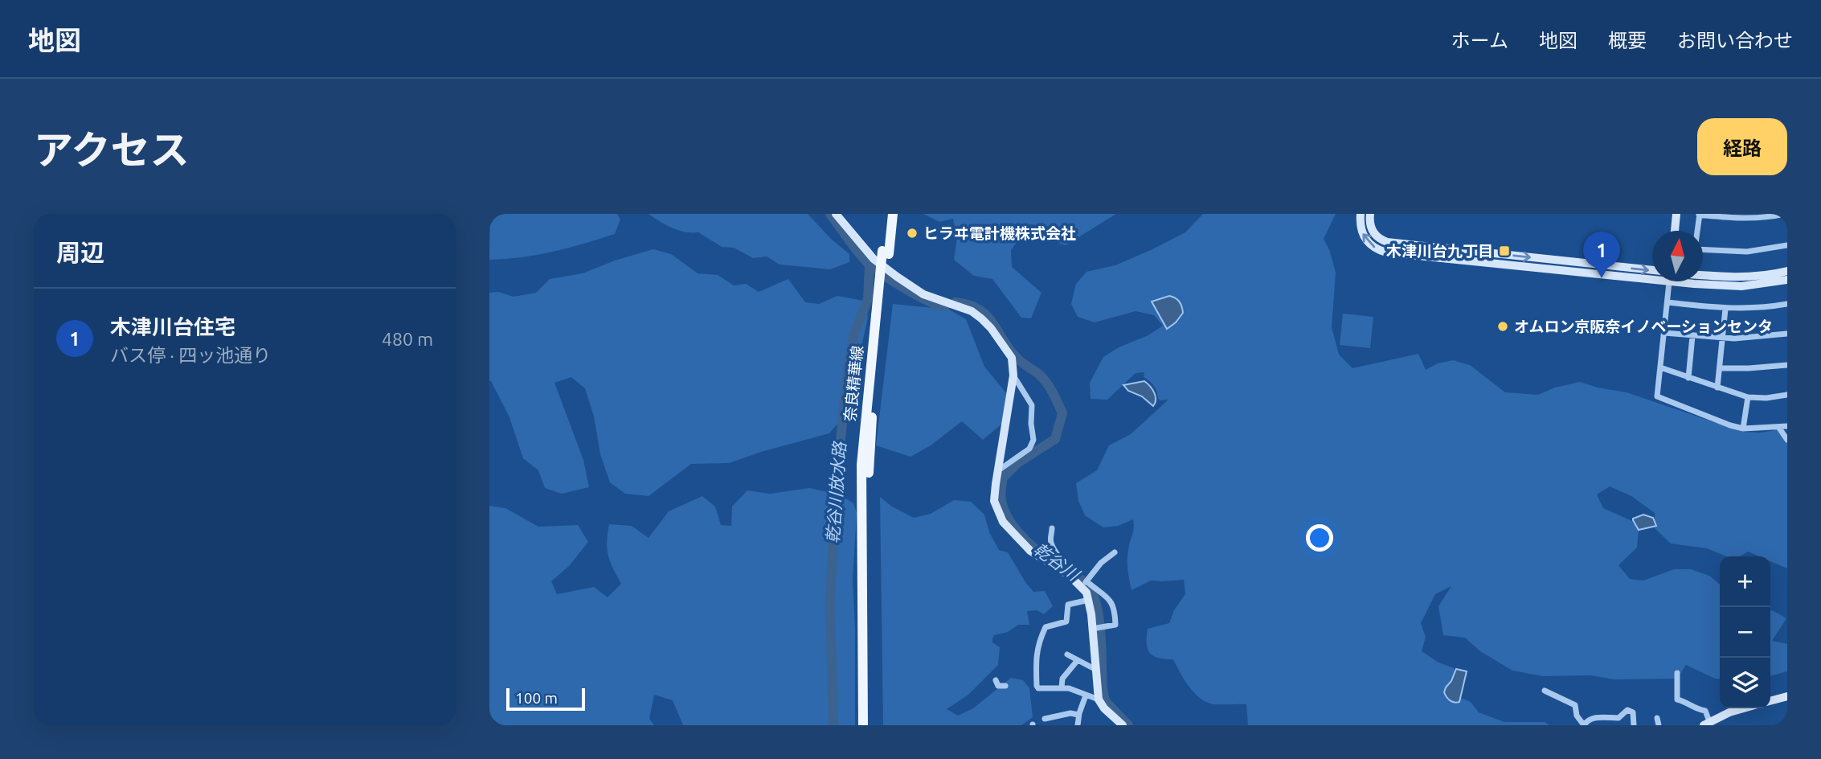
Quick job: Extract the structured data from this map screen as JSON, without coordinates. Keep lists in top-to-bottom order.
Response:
{
  "streets": {
    "main road": ["奈良精華線"]
  },
  "water": ["乾谷川放水路", "乾谷川"],
  "places": {
    "other": ["ヒラヰ電計機株式会社", "オムロン京阪奈イノベーションセンタ"],
    "transit": ["木津川台九丁目"]
  },
  "scale_bar": "100 m",
  "north": "top",
  "page": {
    "header": "地図",
    "nav": [
      "ホーム",
      "地図",
      "概要",
      "お問い合わせ"
    ],
    "title": "アクセス",
    "buttons": "経路",
    "heading": "周辺",
    "pins": "1",
    "list": [
      {
        "mark": "1",
        "name": "木津川台住宅",
        "note": "バス停 · 四ッ池通り",
        "value": "480 m"
      }
    ],
    "map_buttons": ["+", "−"],
    "scale": "100 m"
  }
}
